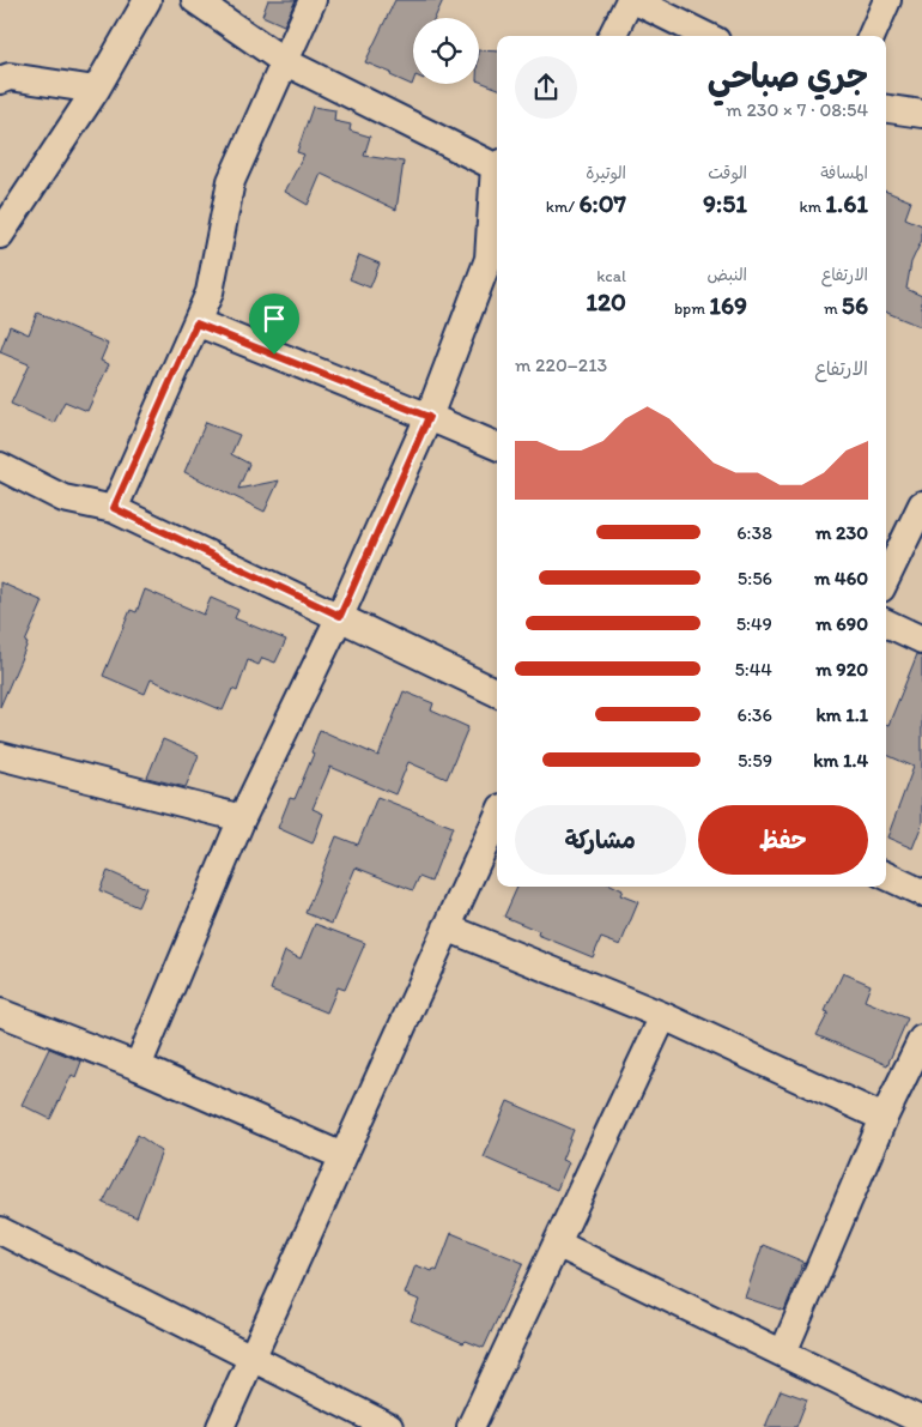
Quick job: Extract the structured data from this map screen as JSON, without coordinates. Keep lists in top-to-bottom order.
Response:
{
  "page": {
    "heading": ["جري صباحي", "08:54 · 7 × 230 m"],
    "stats": [
      ["المسافة", "1.61 km"],
      ["الوقت", "9:51"],
      ["الوتيرة", "6:07 /km"],
      ["الارتفاع", "56 m"],
      ["النبض", "169 bpm"],
      ["kcal", "120"]
    ],
    "chart": ["الارتفاع", "213–220 m"],
    "list": [
      {
        "name": "230 m",
        "note": "6:38"
      },
      {
        "name": "460 m",
        "note": "5:56"
      },
      {
        "name": "690 m",
        "note": "5:49"
      },
      {
        "name": "920 m",
        "note": "5:44"
      },
      {
        "name": "1.1 km",
        "note": "6:36"
      },
      {
        "name": "1.4 km",
        "note": "5:59"
      }
    ],
    "buttons": ["حفظ", "مشاركة"]
  }
}
